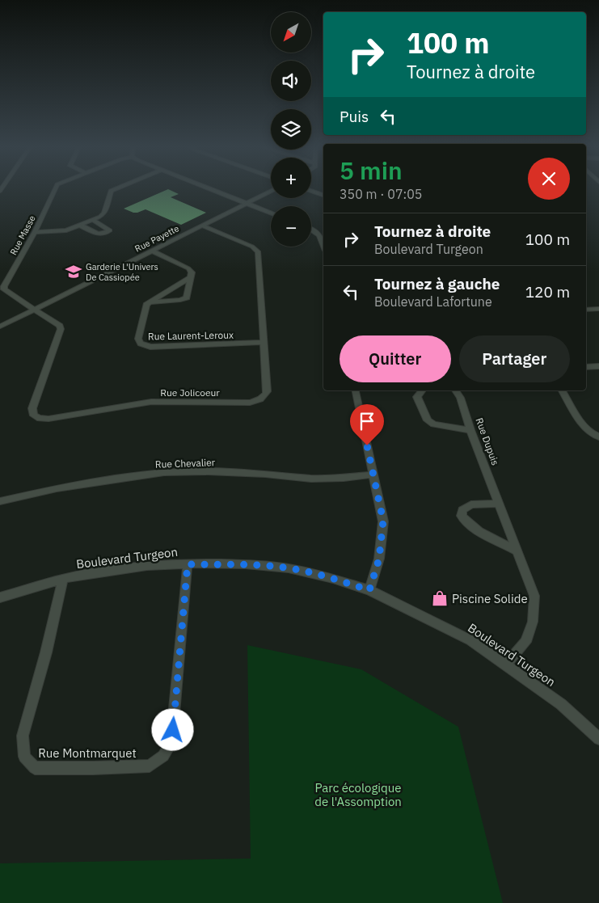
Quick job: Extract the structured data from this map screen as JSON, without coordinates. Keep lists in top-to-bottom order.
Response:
{
  "streets": {
    "street": [
      "Rue Masse",
      "Rue Payette",
      "Rue Laurent-Leroux",
      "Rue Jolicoeur",
      "Rue Dupuis",
      "Rue Chevalier",
      "Boulevard Turgeon",
      "Rue Montmarquet"
    ]
  },
  "crossings": [
    ["Rue Masse", "Rue Payette"],
    ["Rue Masse", "Rue Jolicoeur"],
    ["Rue Payette", "Rue Jolicoeur"],
    ["Rue Laurent-Leroux", "Rue Jolicoeur"],
    ["Rue Dupuis", "Boulevard Turgeon"],
    ["Boulevard Turgeon", "Rue Montmarquet"]
  ],
  "parks": ["Parc écologique de l'Assomption"],
  "places": {
    "school or university": ["Garderie L'Univers De Cassiopée"],
    "shop": ["Piscine Solide"]
  },
  "north": "bottom left",
  "page": {
    "map_buttons": ["+", "−"],
    "turn": ["100 m", "Tournez à droite"],
    "then": "Puis",
    "heading": ["5 min", "350 m · 07:05"],
    "list": [
      {
        "name": "Tournez à droite",
        "note": "Boulevard Turgeon",
        "value": "100 m"
      },
      {
        "name": "Tournez à gauche",
        "note": "Boulevard Lafortune",
        "value": "120 m"
      }
    ],
    "buttons": ["Quitter", "Partager"]
  }
}
